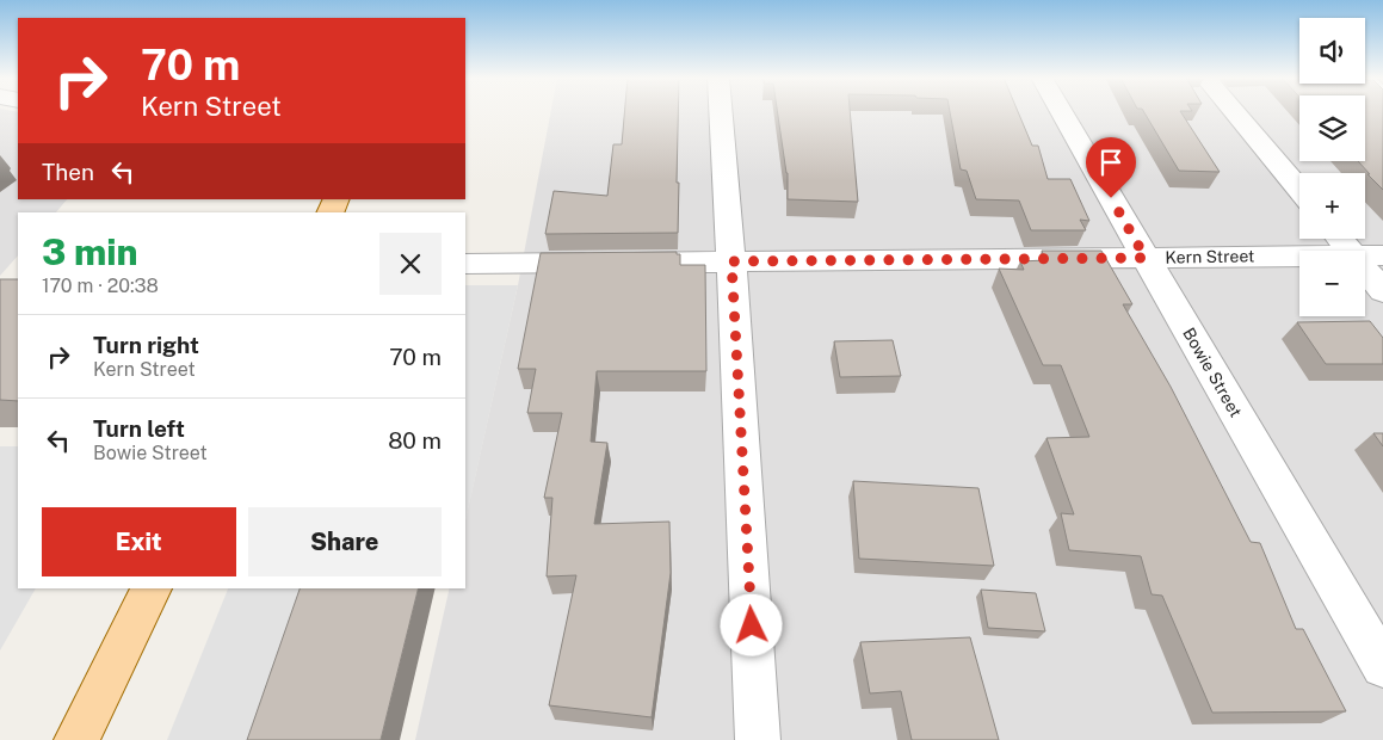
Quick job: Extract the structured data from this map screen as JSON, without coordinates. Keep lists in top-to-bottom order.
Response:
{
  "streets": {
    "street": ["Kern Street", "Bowie Street"]
  },
  "crossings": [
    ["Kern Street", "Bowie Street"]
  ],
  "page": {
    "map_buttons": ["+", "−"],
    "turn": ["70 m", "Kern Street"],
    "then": "Then",
    "heading": ["3 min", "170 m · 20:38"],
    "list": [
      {
        "name": "Turn right",
        "note": "Kern Street",
        "value": "70 m"
      },
      {
        "name": "Turn left",
        "note": "Bowie Street",
        "value": "80 m"
      }
    ],
    "buttons": ["Exit", "Share"]
  }
}
